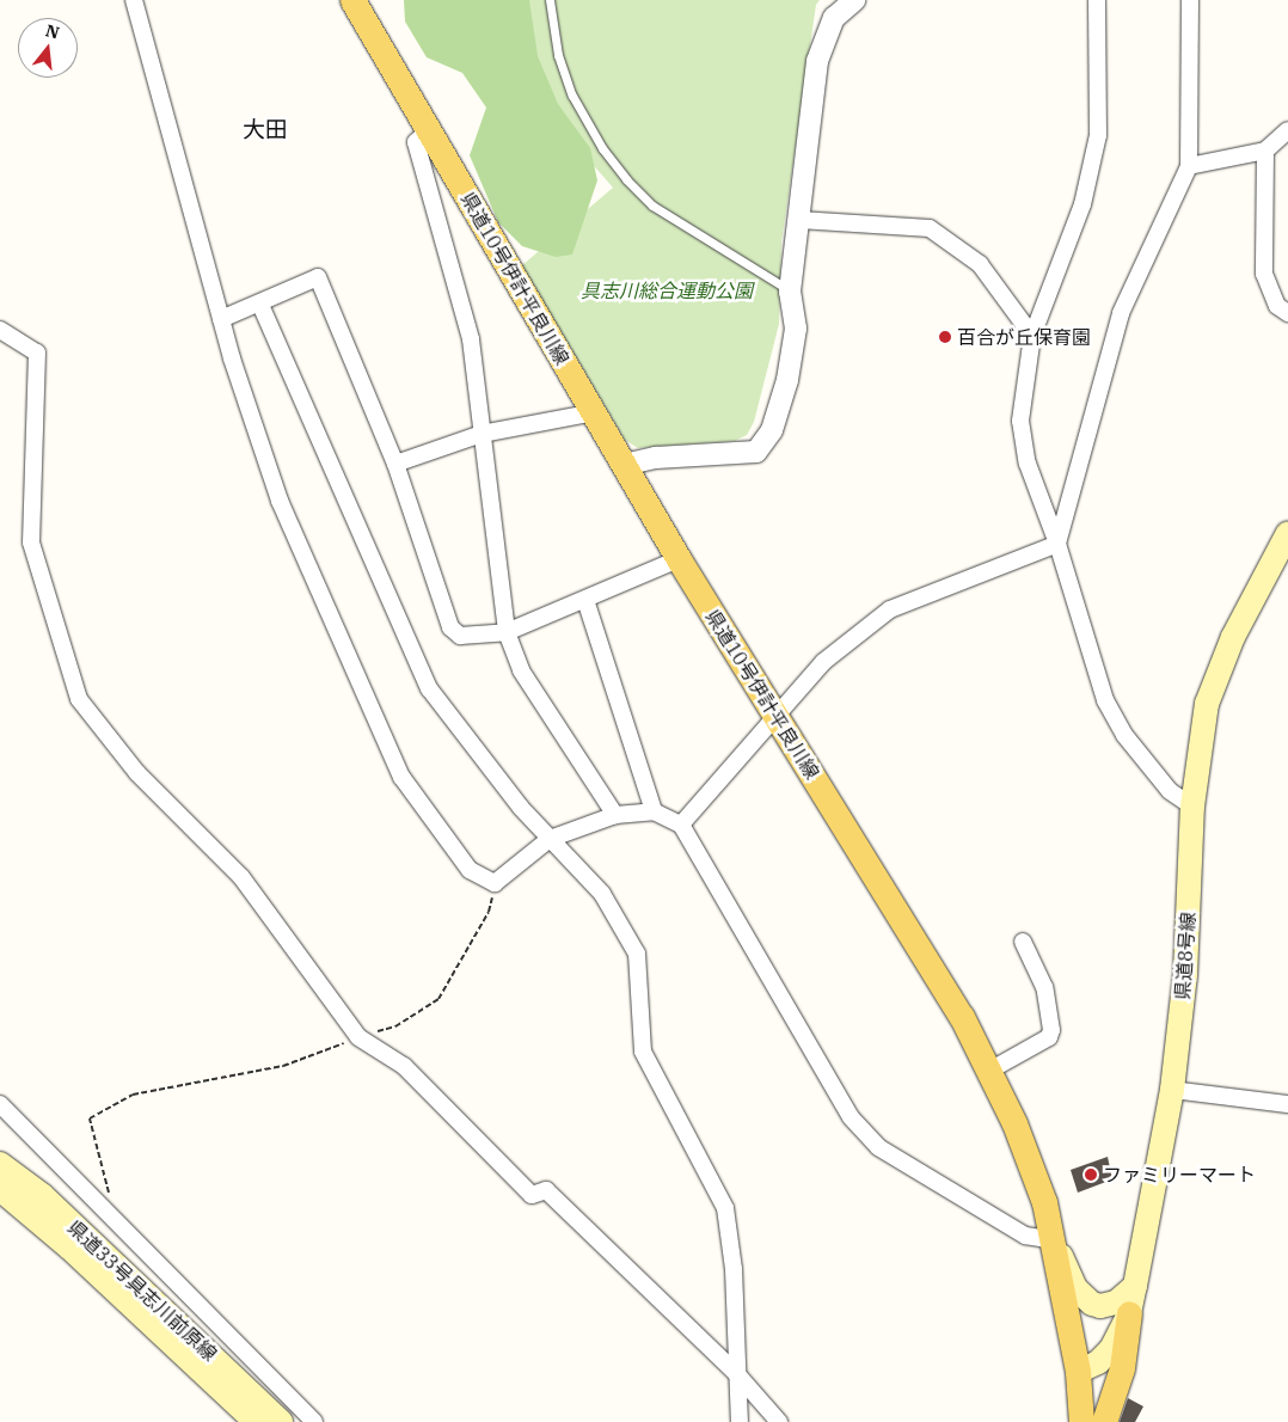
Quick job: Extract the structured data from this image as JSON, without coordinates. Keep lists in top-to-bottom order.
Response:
{
  "streets": {
    "main road": ["県道10号伊計平良川線", "県道8号線", "県道33号具志川前原線"]
  },
  "crossings": [
    ["県道10号伊計平良川線", "県道8号線"]
  ],
  "districts": ["大田"],
  "parks": ["具志川総合運動公園"],
  "places": ["百合が丘保育園", "ファミリーマート"],
  "north": "top"
}
